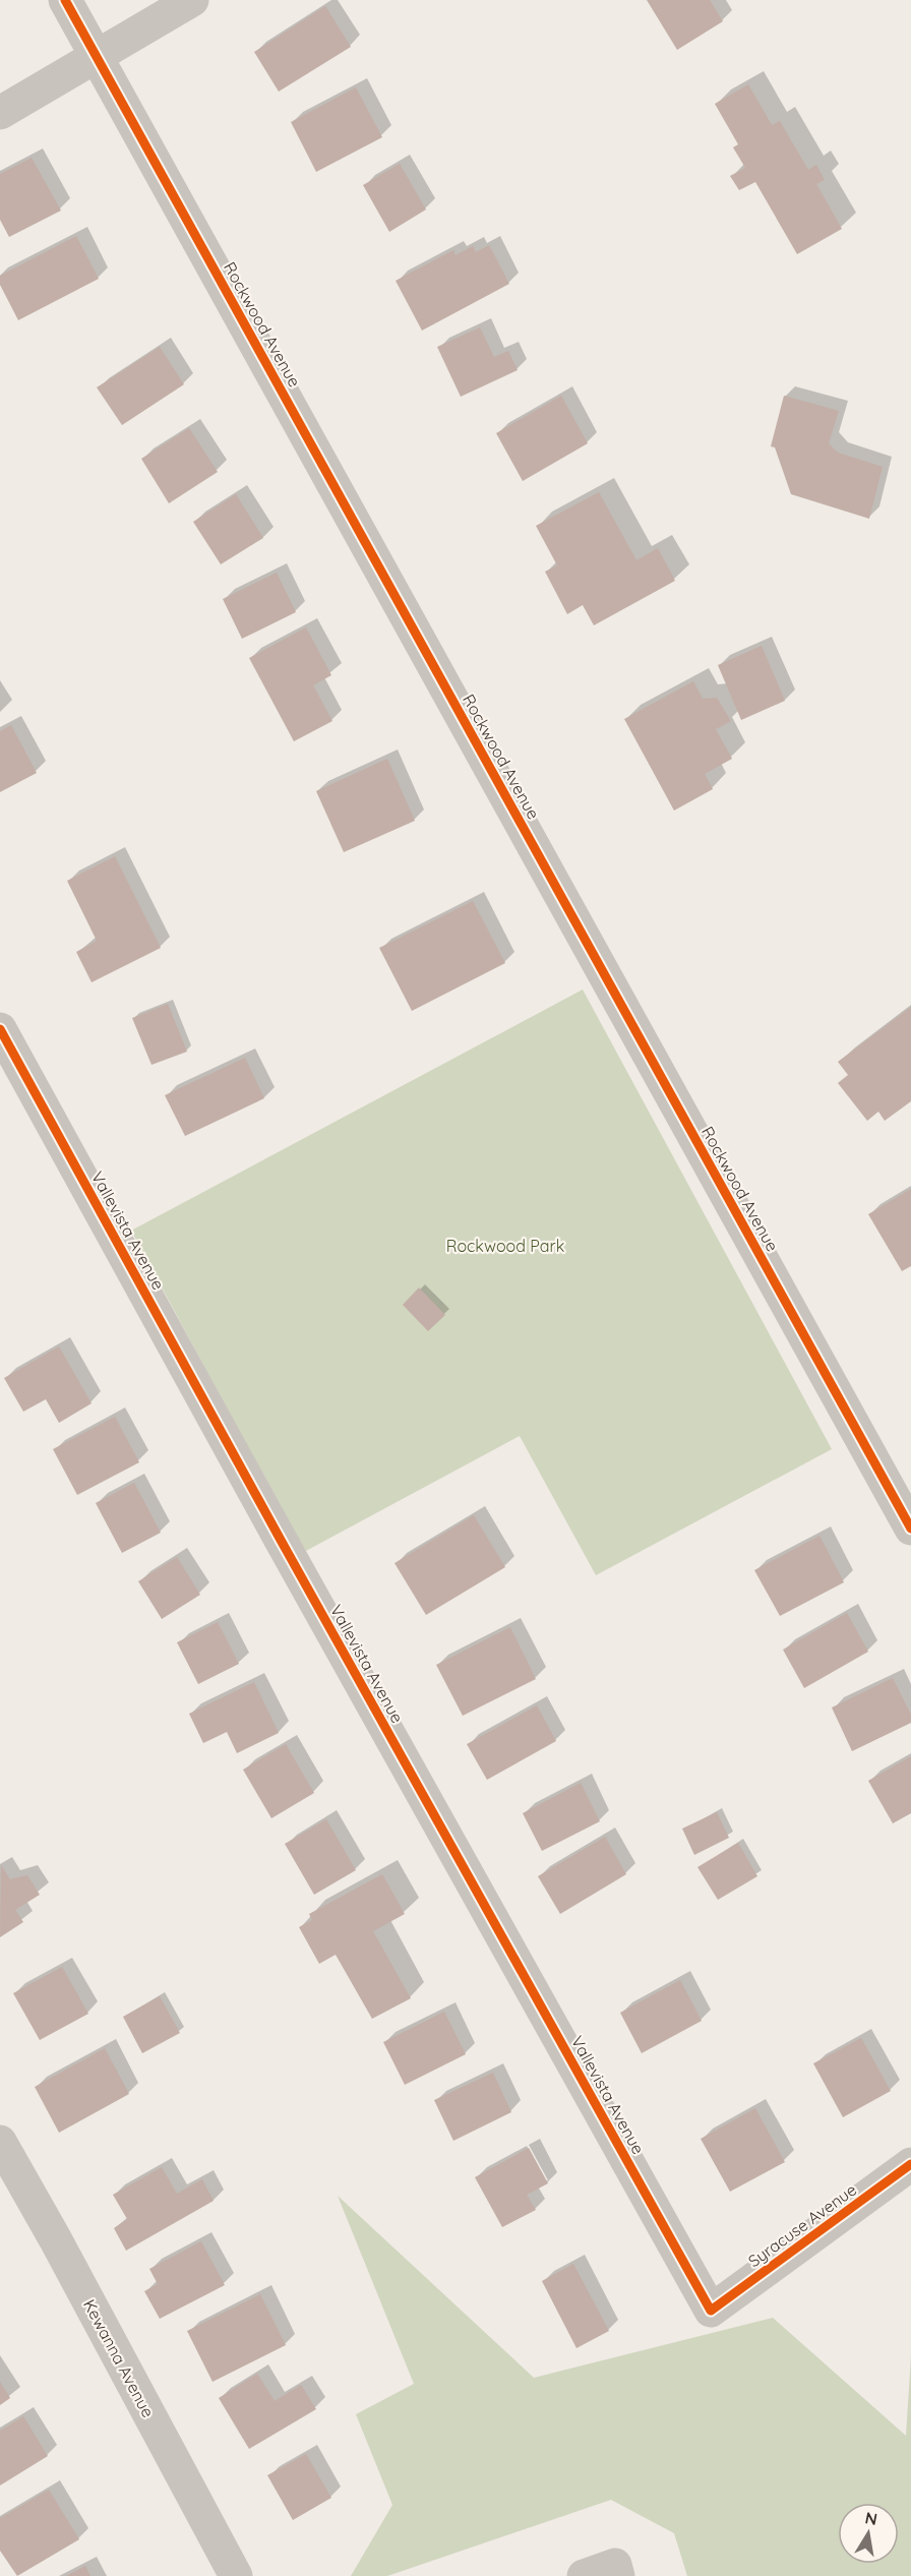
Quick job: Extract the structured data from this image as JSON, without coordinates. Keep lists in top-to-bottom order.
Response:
{
  "streets": {
    "street": [
      "Rockwood Avenue",
      "Vallevista Avenue",
      "Syracuse Avenue",
      "Kewanna Avenue"
    ]
  },
  "crossings": [
    ["Vallevista Avenue", "Syracuse Avenue"]
  ],
  "parks": ["Rockwood Park"],
  "north": "top"
}
